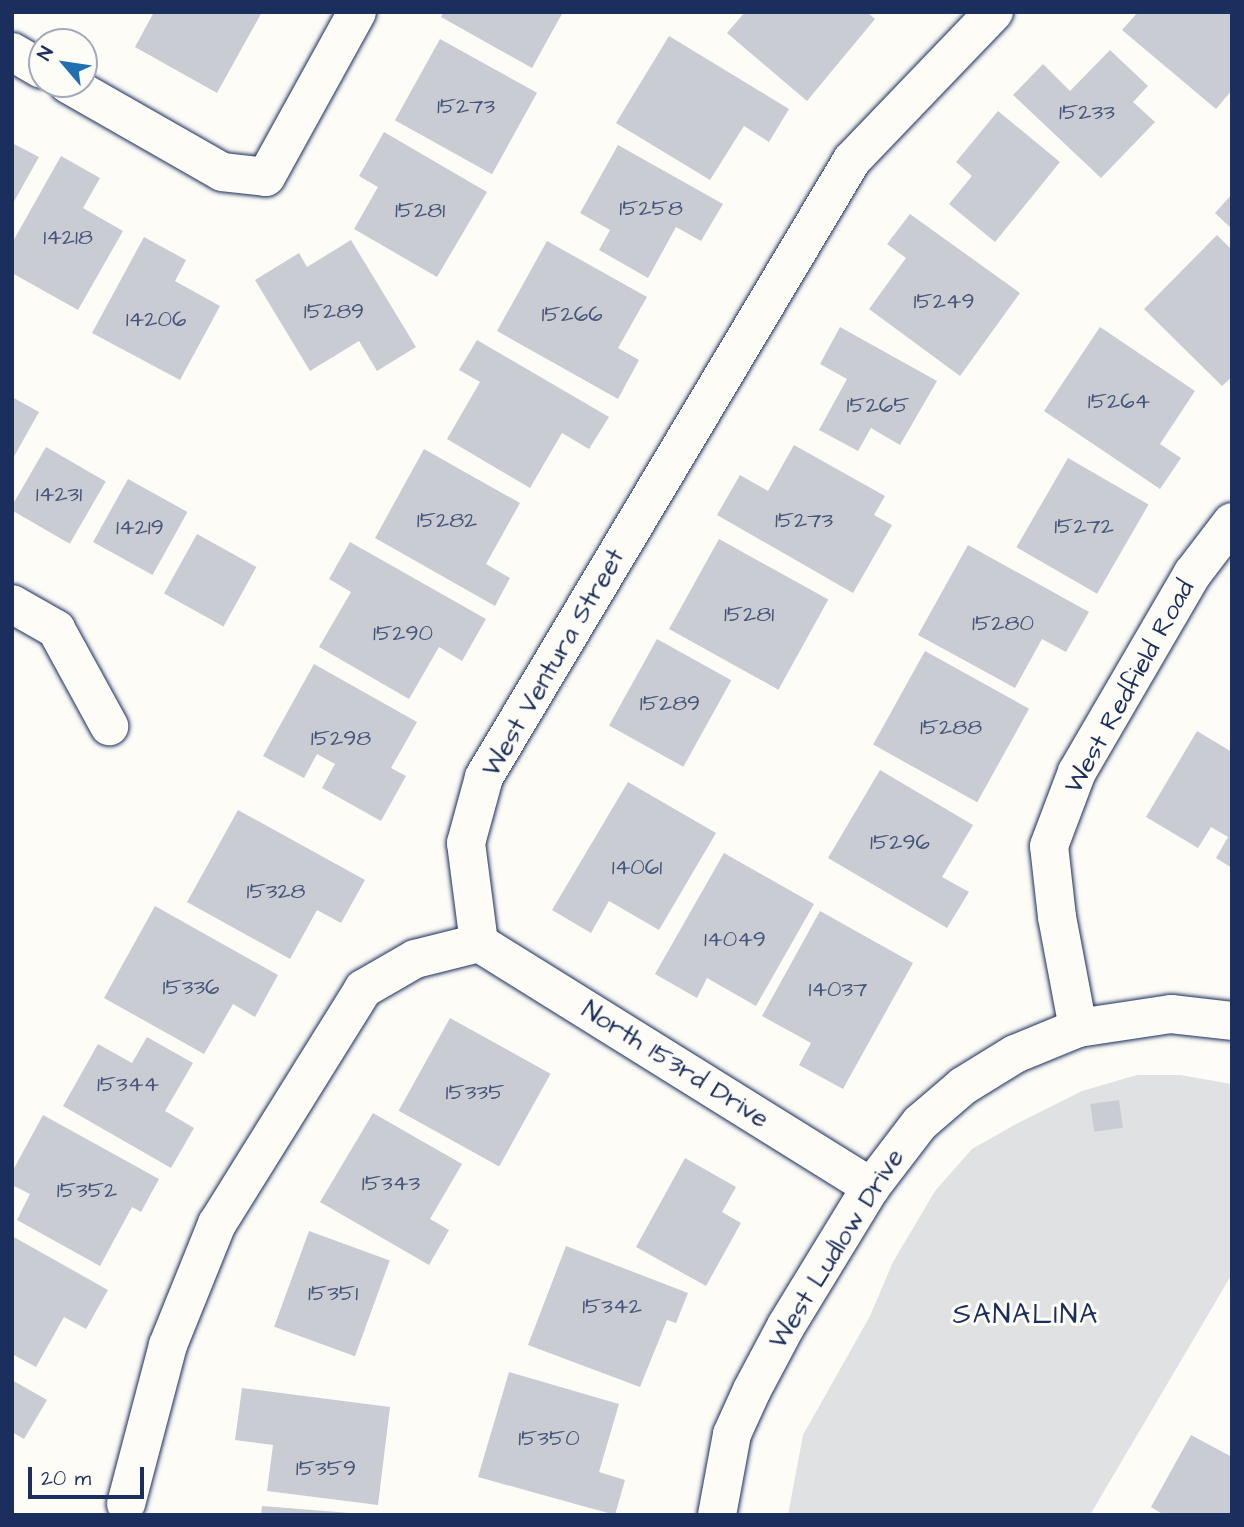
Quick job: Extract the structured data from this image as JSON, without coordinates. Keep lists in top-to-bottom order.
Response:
{
  "streets": {
    "street": [
      "West Ventura Street",
      "West Redfield Road",
      "North 153rd Drive",
      "West Ludlow Drive"
    ]
  },
  "crossings": [
    ["West Ventura Street", "North 153rd Drive"],
    ["West Redfield Road", "West Ludlow Drive"],
    ["North 153rd Drive", "West Ludlow Drive"]
  ],
  "districts": ["SANALINA"],
  "house_numbers": [
    "15273",
    "15233",
    "15258",
    "15281",
    "14218",
    "15249",
    "15289",
    "15266",
    "14206",
    "15264",
    "15265",
    "14231",
    "15282",
    "15273",
    "15272",
    "14219",
    "15281",
    "15280",
    "15290",
    "15289",
    "15288",
    "15298",
    "15296",
    "14061",
    "15328",
    "14049",
    "15336",
    "14037",
    "15344",
    "15335",
    "15343",
    "15352",
    "15351",
    "15342",
    "15350",
    "15359"
  ],
  "scale_bar": "20 m",
  "north": "top left"
}
